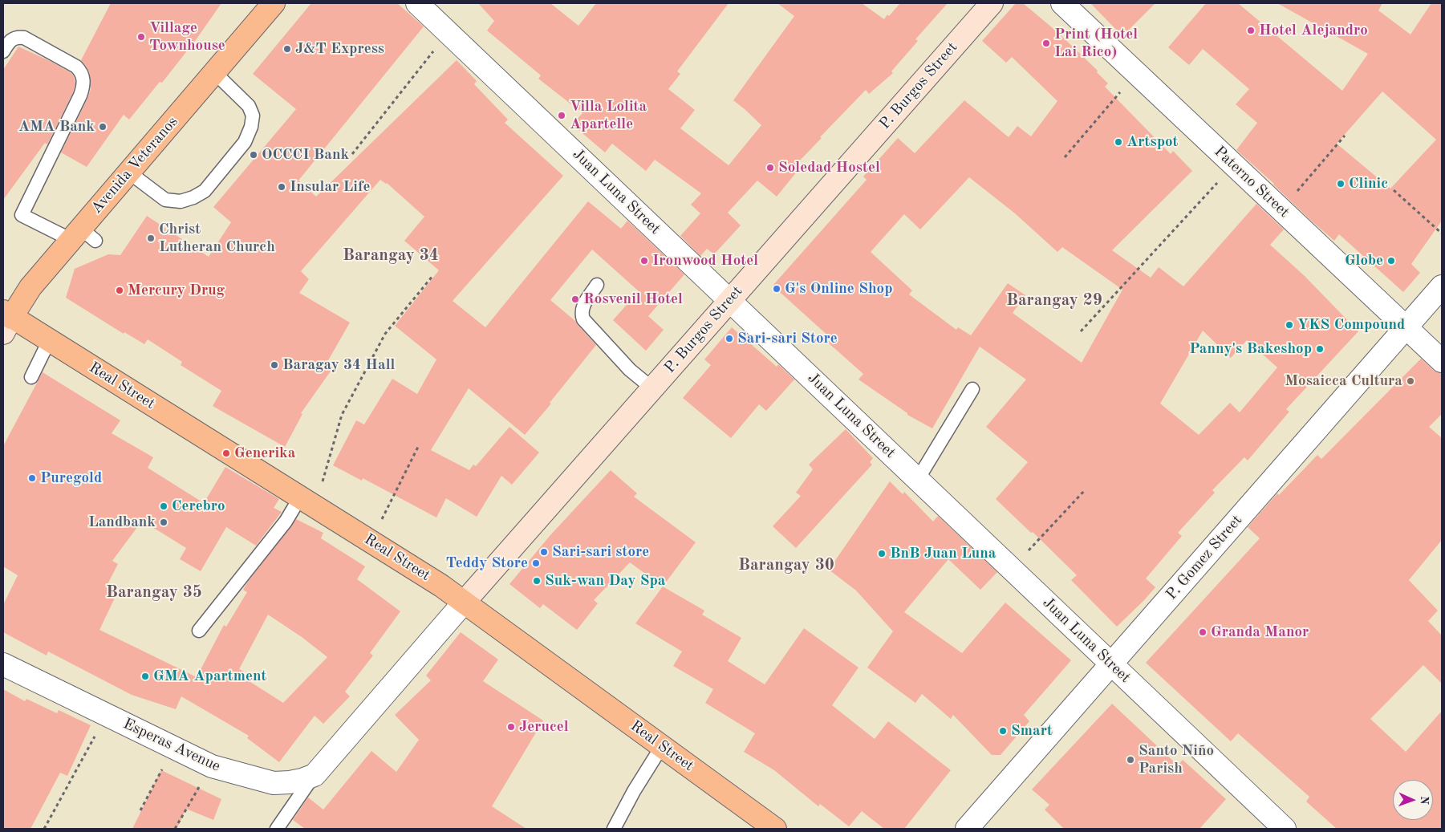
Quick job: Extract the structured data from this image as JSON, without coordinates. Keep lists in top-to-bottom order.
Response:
{
  "streets": {
    "main road": ["P. Burgos Street", "Avenida Veteranos", "Real Street"],
    "street": [
      "Paterno Street",
      "Juan Luna Street",
      "P. Gomez Street",
      "Esperas Avenue"
    ]
  },
  "crossings": [
    ["P. Burgos Street", "Juan Luna Street"],
    ["P. Burgos Street", "Real Street"],
    ["Avenida Veteranos", "Real Street"],
    ["Paterno Street", "P. Gomez Street"],
    ["Juan Luna Street", "P. Gomez Street"]
  ],
  "districts": [
    "Barangay 34",
    "Barangay 29",
    "Barangay 30",
    "Barangay 35"
  ],
  "places": [
    "Hotel Alejandro",
    "Village Townhouse",
    "Print (Hotel Lai Rico)",
    "J&T Express",
    "Villa Lolita Apartelle",
    "AMA Bank",
    "Artspot",
    "OCCCI Bank",
    "Soledad Hostel",
    "Clinic",
    "Insular Life",
    "Christ Lutheran Church",
    "Ironwood Hotel",
    "Globe",
    "G's Online Shop",
    "Mercury Drug",
    "Rosvenil Hotel",
    "YKS Compound",
    "Sari-sari Store",
    "Panny's Bakeshop",
    "Baragay 34 Hall",
    "Mosaicca Cultura",
    "Generika",
    "Puregold",
    "Cerebro",
    "Landbank",
    "Sari-sari store",
    "BnB Juan Luna",
    "Teddy Store",
    "Suk-wan Day Spa",
    "Granda Manor",
    "GMA Apartment",
    "Jerucel",
    "Smart",
    "Santo Niño Parish"
  ],
  "north": "right"
}
